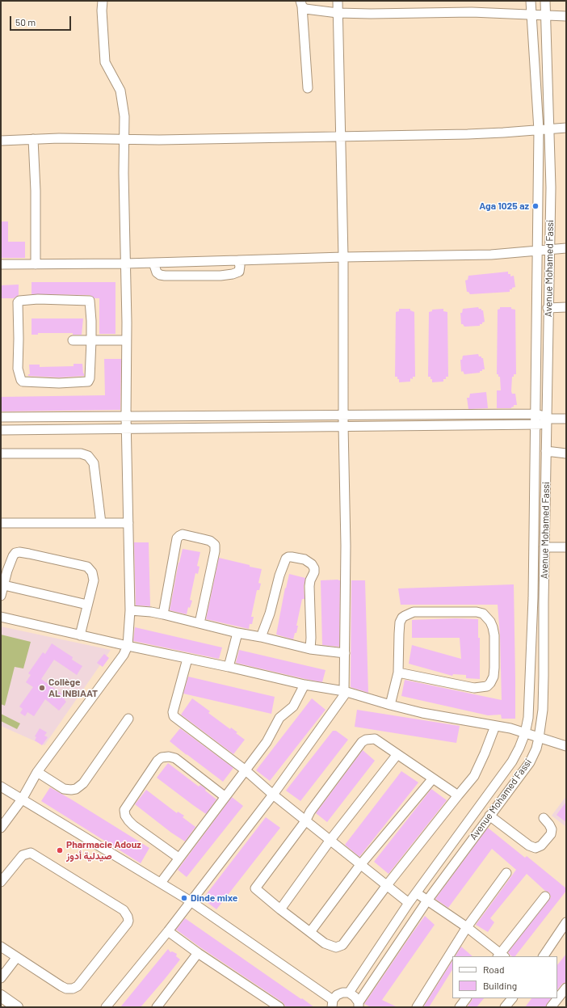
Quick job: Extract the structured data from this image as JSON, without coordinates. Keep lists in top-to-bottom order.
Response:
{
  "streets": {
    "street": ["Avenue Mohamed Fassi"]
  },
  "places": [
    "Aga 1025 az",
    "Collège AL INBIAAT",
    "Pharmacie Adouz صيدلية أدوز",
    "Dinde mixe"
  ],
  "legend": ["Road", "Building"],
  "scale_bar": "50 m"
}
